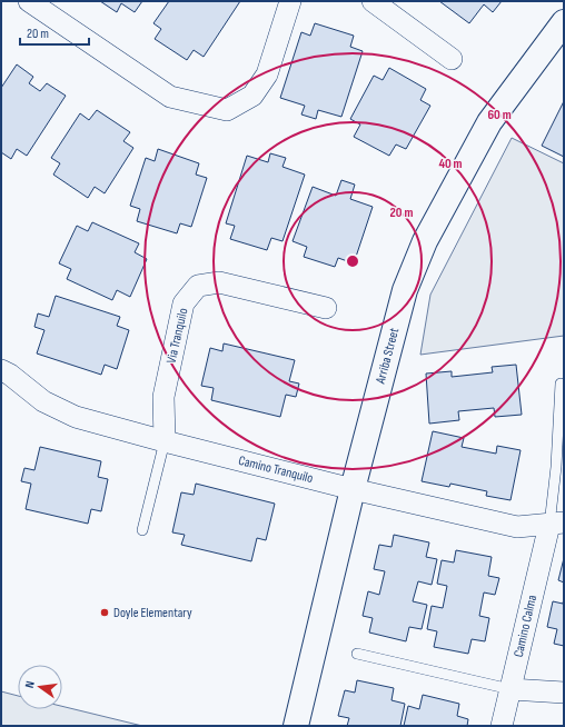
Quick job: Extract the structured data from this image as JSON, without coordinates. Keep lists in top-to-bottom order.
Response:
{
  "streets": {
    "street": [
      "Via Tranquilo",
      "Arriba Street",
      "Camino Tranquilo",
      "Camino Calma"
    ]
  },
  "crossings": [
    ["Via Tranquilo", "Camino Tranquilo"],
    ["Arriba Street", "Camino Tranquilo"],
    ["Camino Tranquilo", "Camino Calma"]
  ],
  "places": ["Doyle Elementary"],
  "scale_bar": "20 m",
  "north": "left",
  "rings": ["60 m", "40 m", "20 m"]
}
